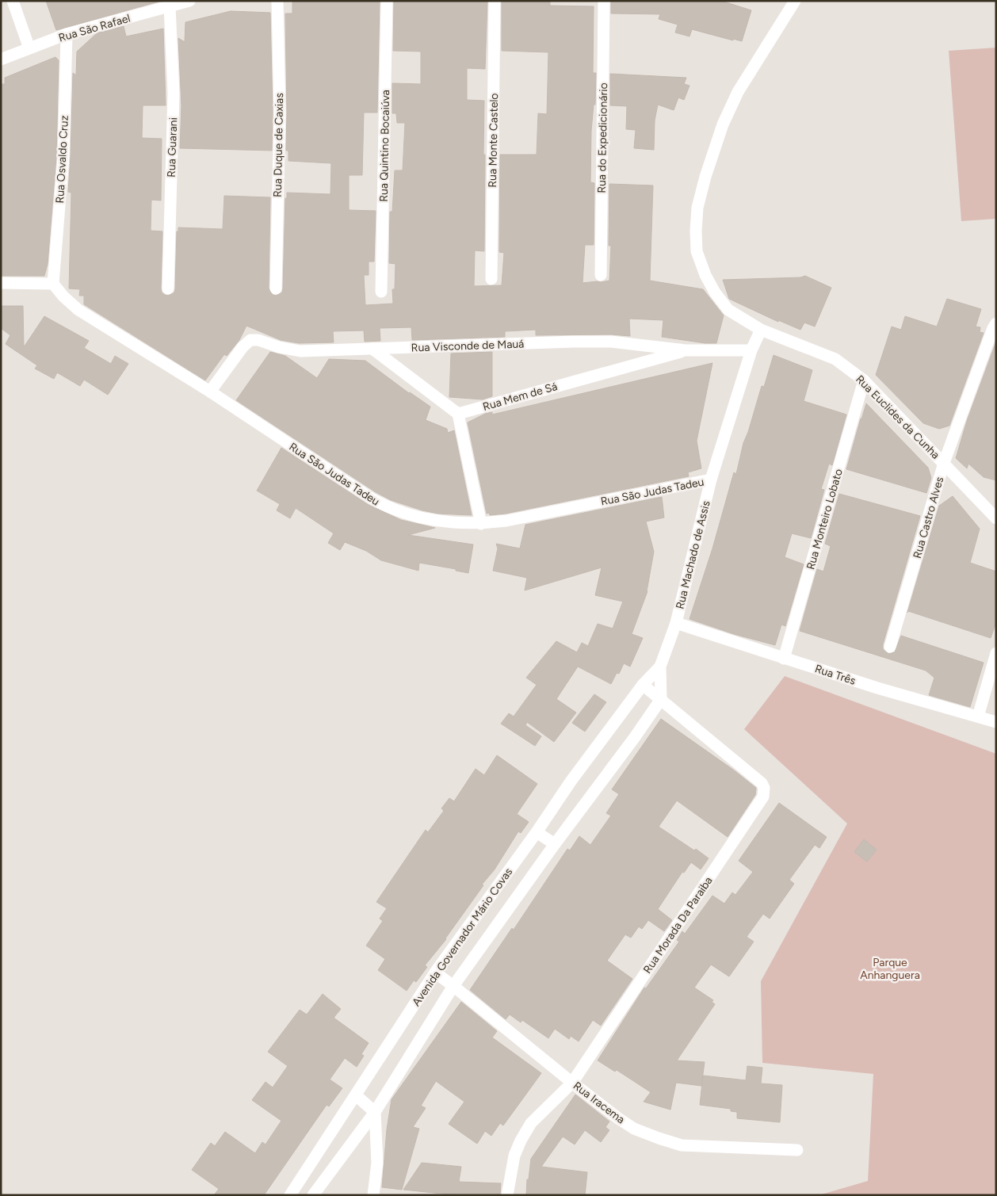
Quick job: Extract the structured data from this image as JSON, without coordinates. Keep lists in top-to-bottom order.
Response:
{
  "streets": {
    "street": [
      "Rua São Rafael",
      "Rua do Expedicionário",
      "Rua Monte Castelo",
      "Rua Duque de Caxias",
      "Rua Quintino Bocaiúva",
      "Rua Guarani",
      "Rua Osvaldo Cruz",
      "Rua Visconde de Mauá",
      "Rua Mem de Sá",
      "Rua Euclides da Cunha",
      "Rua São Judas Tadeu",
      "Rua Castro Alves",
      "Rua Monteiro Lobato",
      "Rua Machado de Assis",
      "Rua Três",
      "Rua Morada Da Paraiba",
      "Avenida Governador Mário Covas",
      "Rua Iracema"
    ]
  },
  "crossings": [
    ["Rua São Rafael", "Rua Guarani"],
    ["Rua São Rafael", "Rua Osvaldo Cruz"],
    ["Rua Osvaldo Cruz", "Rua São Judas Tadeu"],
    ["Rua Visconde de Mauá", "Rua Mem de Sá"],
    ["Rua Visconde de Mauá", "Rua São Judas Tadeu"],
    ["Rua Visconde de Mauá", "Rua Machado de Assis"],
    ["Rua Euclides da Cunha", "Rua Castro Alves"],
    ["Rua Euclides da Cunha", "Rua Monteiro Lobato"],
    ["Rua Euclides da Cunha", "Rua Machado de Assis"],
    ["Rua São Judas Tadeu", "Rua Machado de Assis"],
    ["Rua Monteiro Lobato", "Rua Três"],
    ["Rua Machado de Assis", "Rua Três"],
    ["Rua Machado de Assis", "Rua Morada Da Paraiba"],
    ["Rua Machado de Assis", "Avenida Governador Mário Covas"],
    ["Rua Morada Da Paraiba", "Avenida Governador Mário Covas"],
    ["Rua Morada Da Paraiba", "Rua Iracema"],
    ["Avenida Governador Mário Covas", "Rua Iracema"]
  ],
  "parks": ["Parque Anhanguera"]
}
